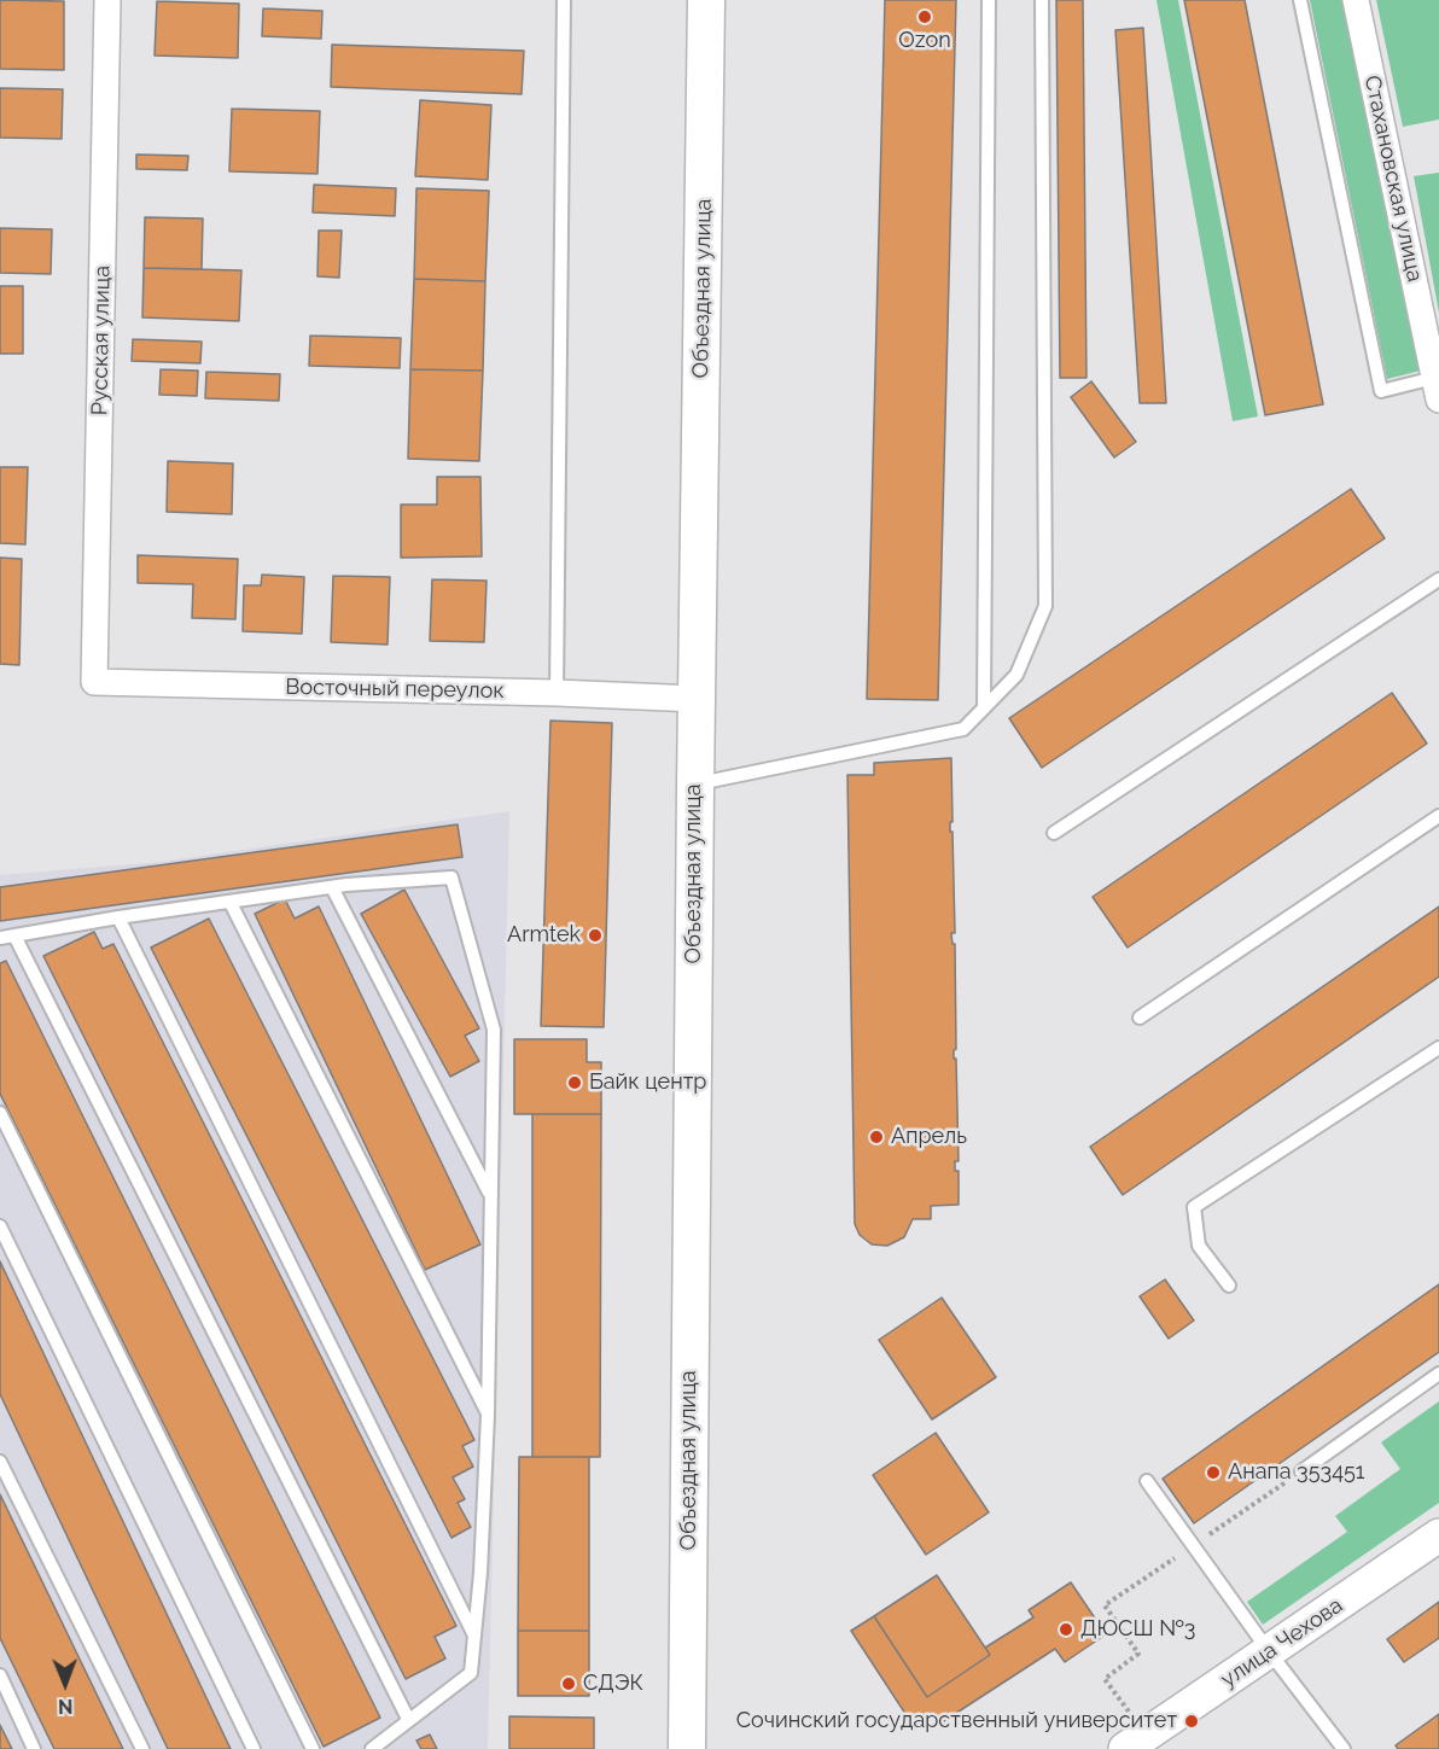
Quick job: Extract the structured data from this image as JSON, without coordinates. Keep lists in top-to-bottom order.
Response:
{
  "streets": {
    "main road": ["Объездная улица"],
    "street": [
      "Стахановская улица",
      "Русская улица",
      "Восточный переулок",
      "улица Чехова"
    ]
  },
  "crossings": [
    ["Объездная улица", "Восточный переулок"],
    ["Русская улица", "Восточный переулок"]
  ],
  "places": [
    "Ozon",
    "Armtek",
    "Байк центр",
    "Апрель",
    "Анапа 353451",
    "ДЮСШ №3",
    "СДЭК",
    "Сочинский государственный университет"
  ],
  "north": "bottom"
}
